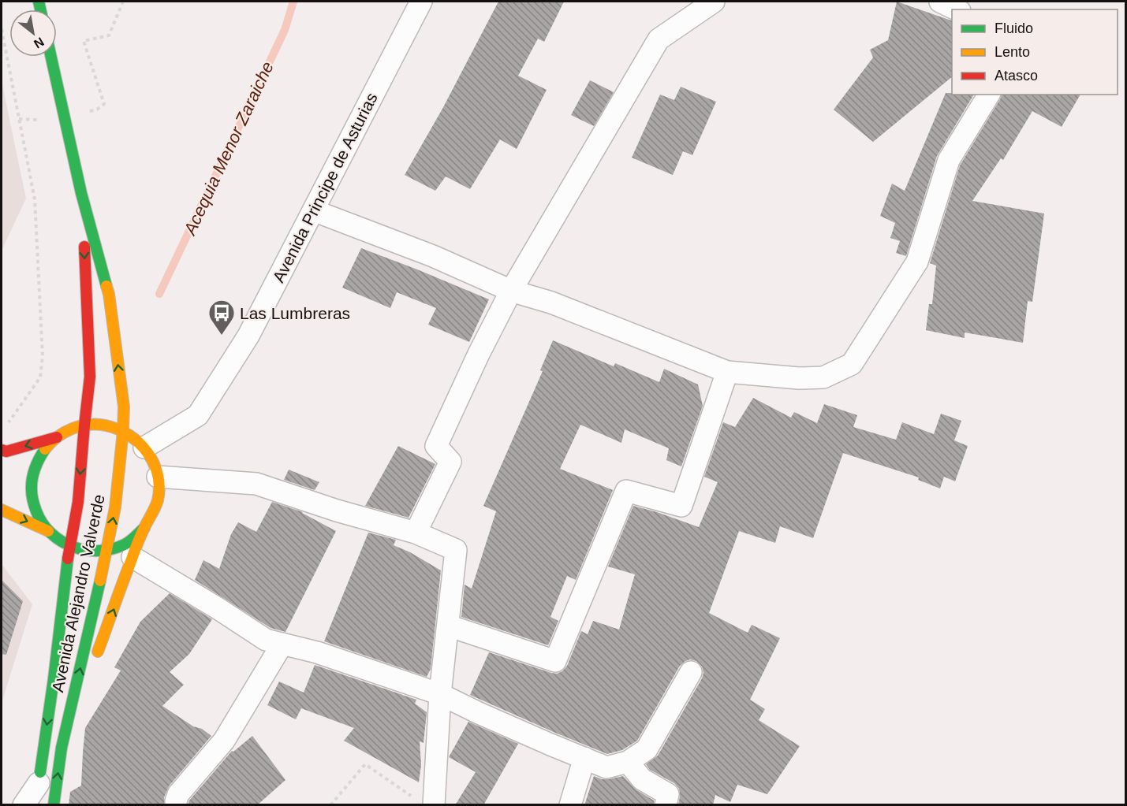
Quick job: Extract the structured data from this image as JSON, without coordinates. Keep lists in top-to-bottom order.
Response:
{
  "streets": {
    "main road": ["Avenida Alejandro Valverde"],
    "street": ["Avenida Principe de Asturias"]
  },
  "water": ["Acequia Menor Zaraiche"],
  "places": {
    "bus stop": ["Las Lumbreras"]
  },
  "legend": ["Fluido", "Lento", "Atasco"],
  "north": "bottom right"
}
